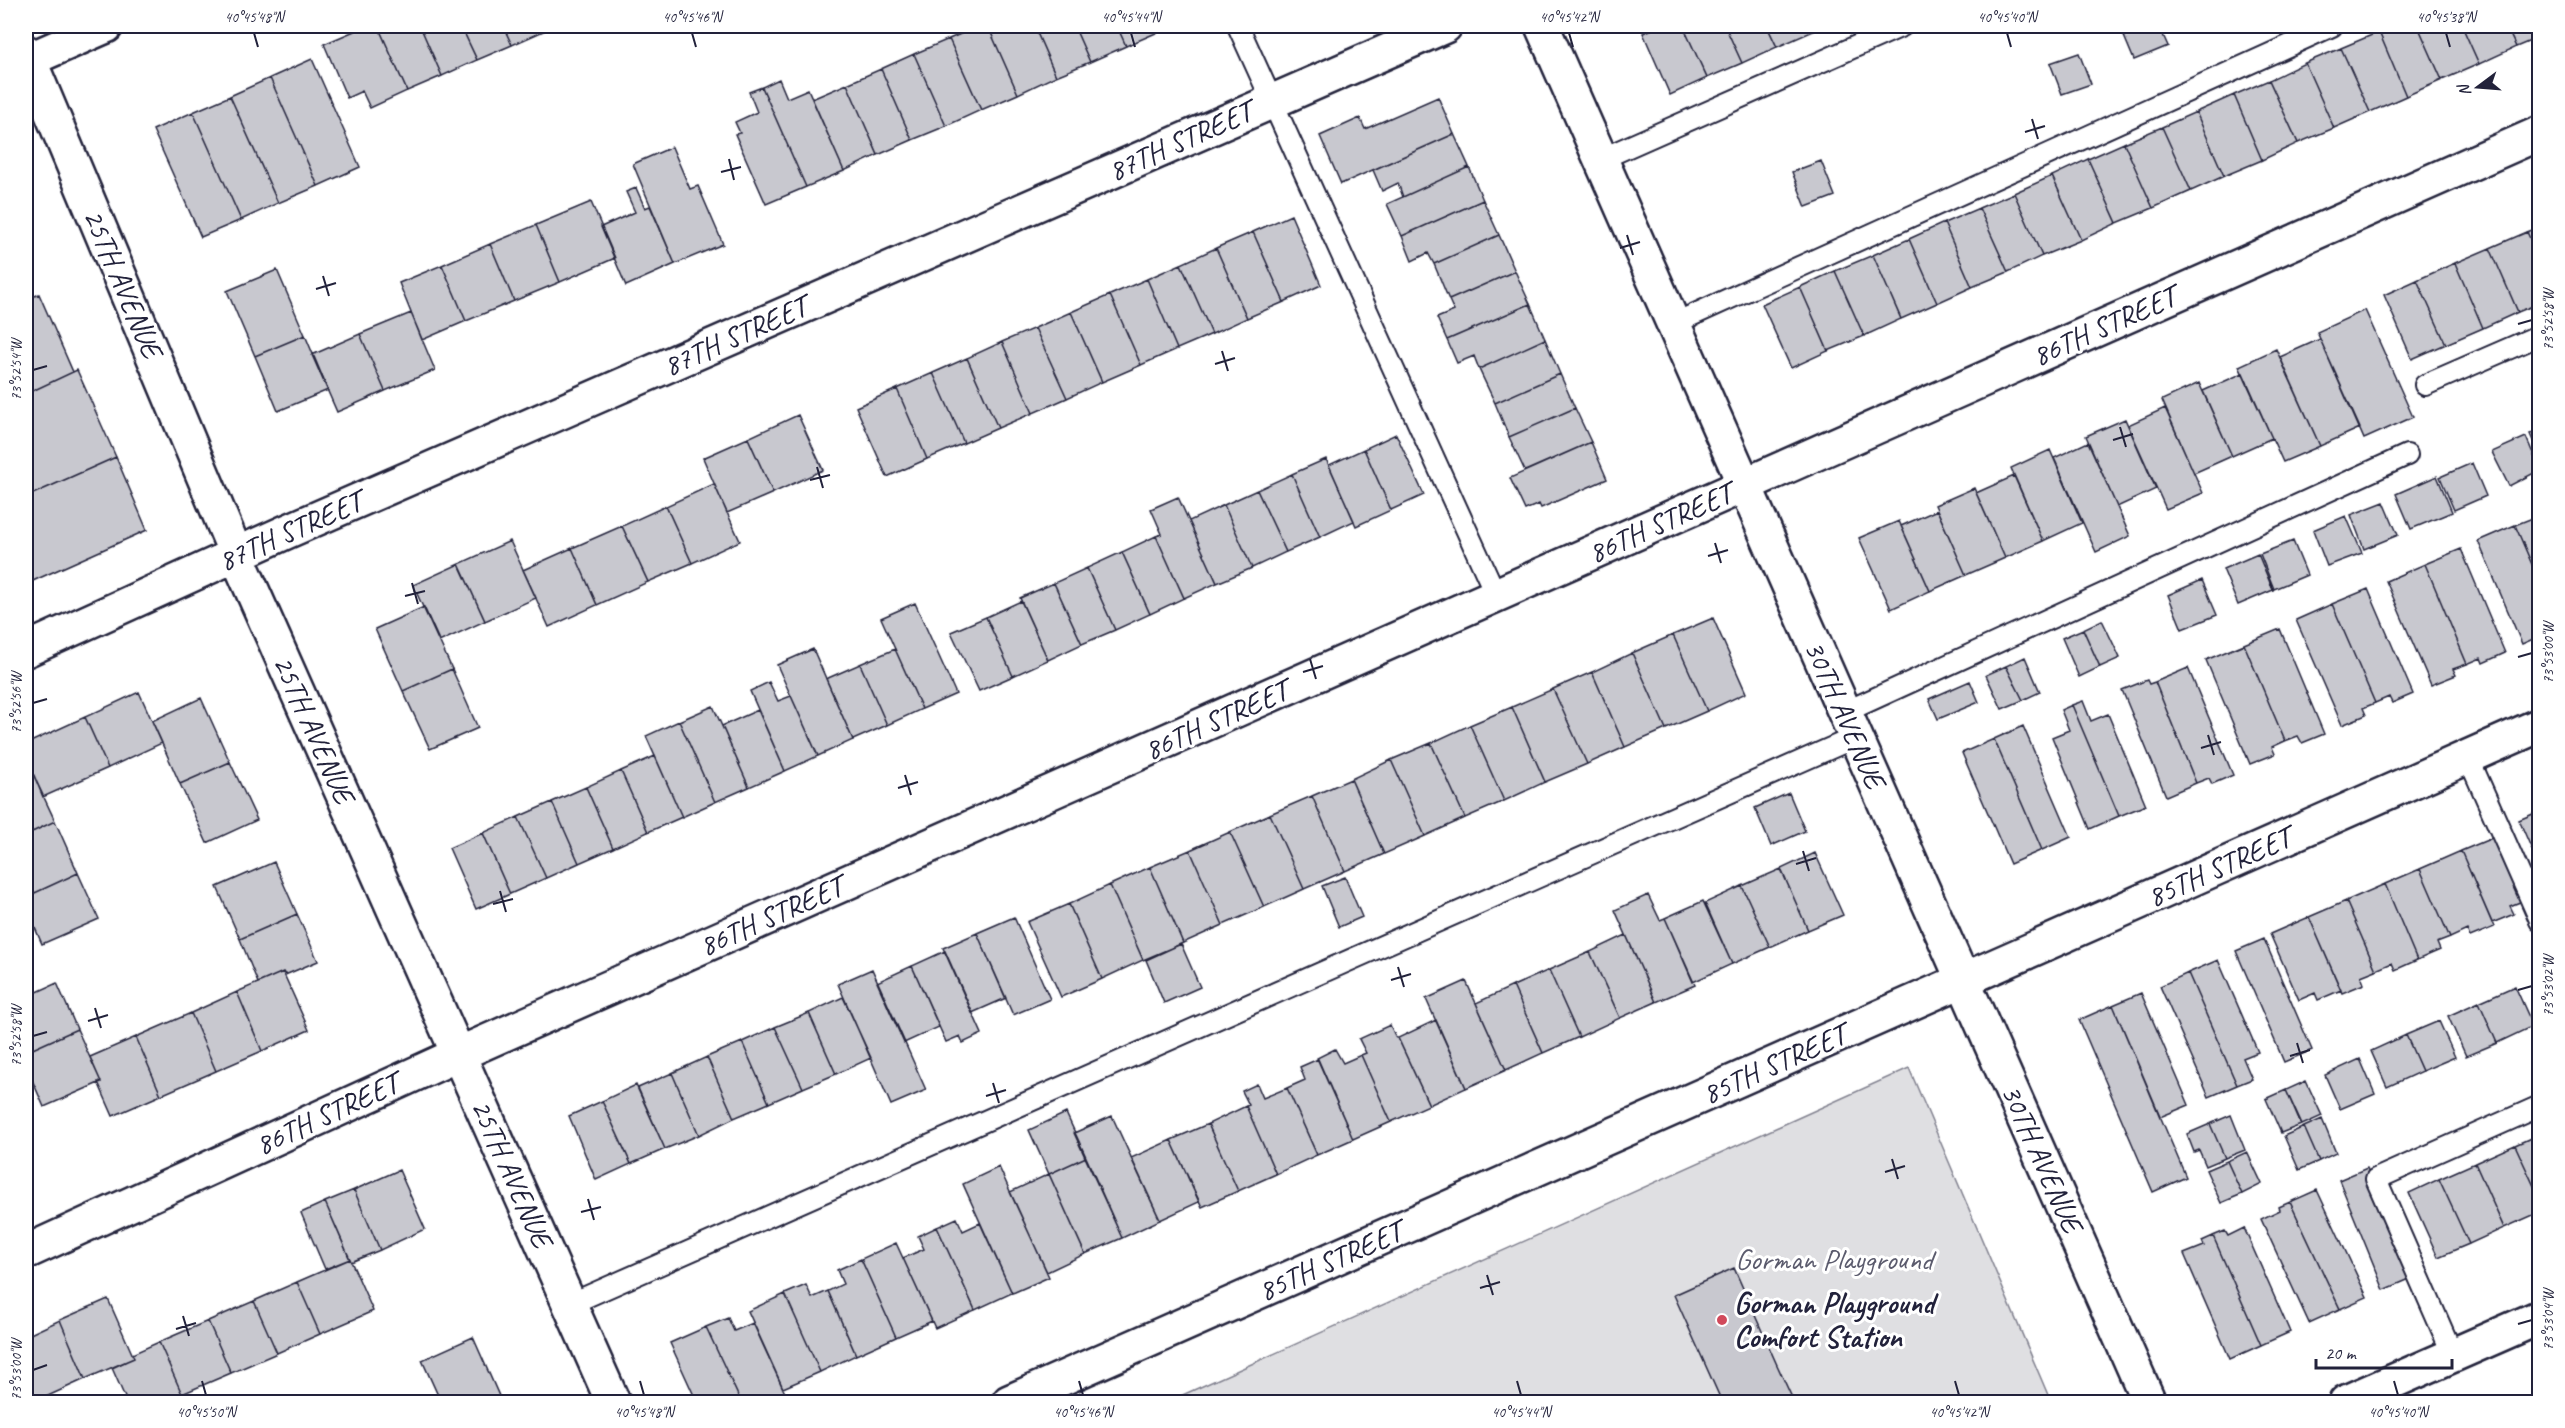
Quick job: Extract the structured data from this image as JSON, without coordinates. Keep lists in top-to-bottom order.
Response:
{
  "streets": {
    "street": [
      "87TH STREET",
      "25TH AVENUE",
      "86TH STREET",
      "30TH AVENUE",
      "85TH STREET"
    ]
  },
  "crossings": [
    ["87TH STREET", "25TH AVENUE"],
    ["25TH AVENUE", "86TH STREET"],
    ["86TH STREET", "30TH AVENUE"],
    ["30TH AVENUE", "85TH STREET"]
  ],
  "parks": ["Gorman Playground"],
  "places": ["Gorman Playground Comfort Station"],
  "scale_bar": "20 m",
  "north": "left",
  "coordinates": [
    "40°45'48\"N",
    "40°45'46\"N",
    "40°45'44\"N",
    "40°45'42\"N",
    "40°45'40\"N",
    "40°45'38\"N",
    "73°52'58\"W",
    "73°52'54\"W",
    "73°53'00\"W",
    "73°52'56\"W",
    "73°53'02\"W",
    "73°53'04\"W",
    "40°45'50\"N"
  ]
}
